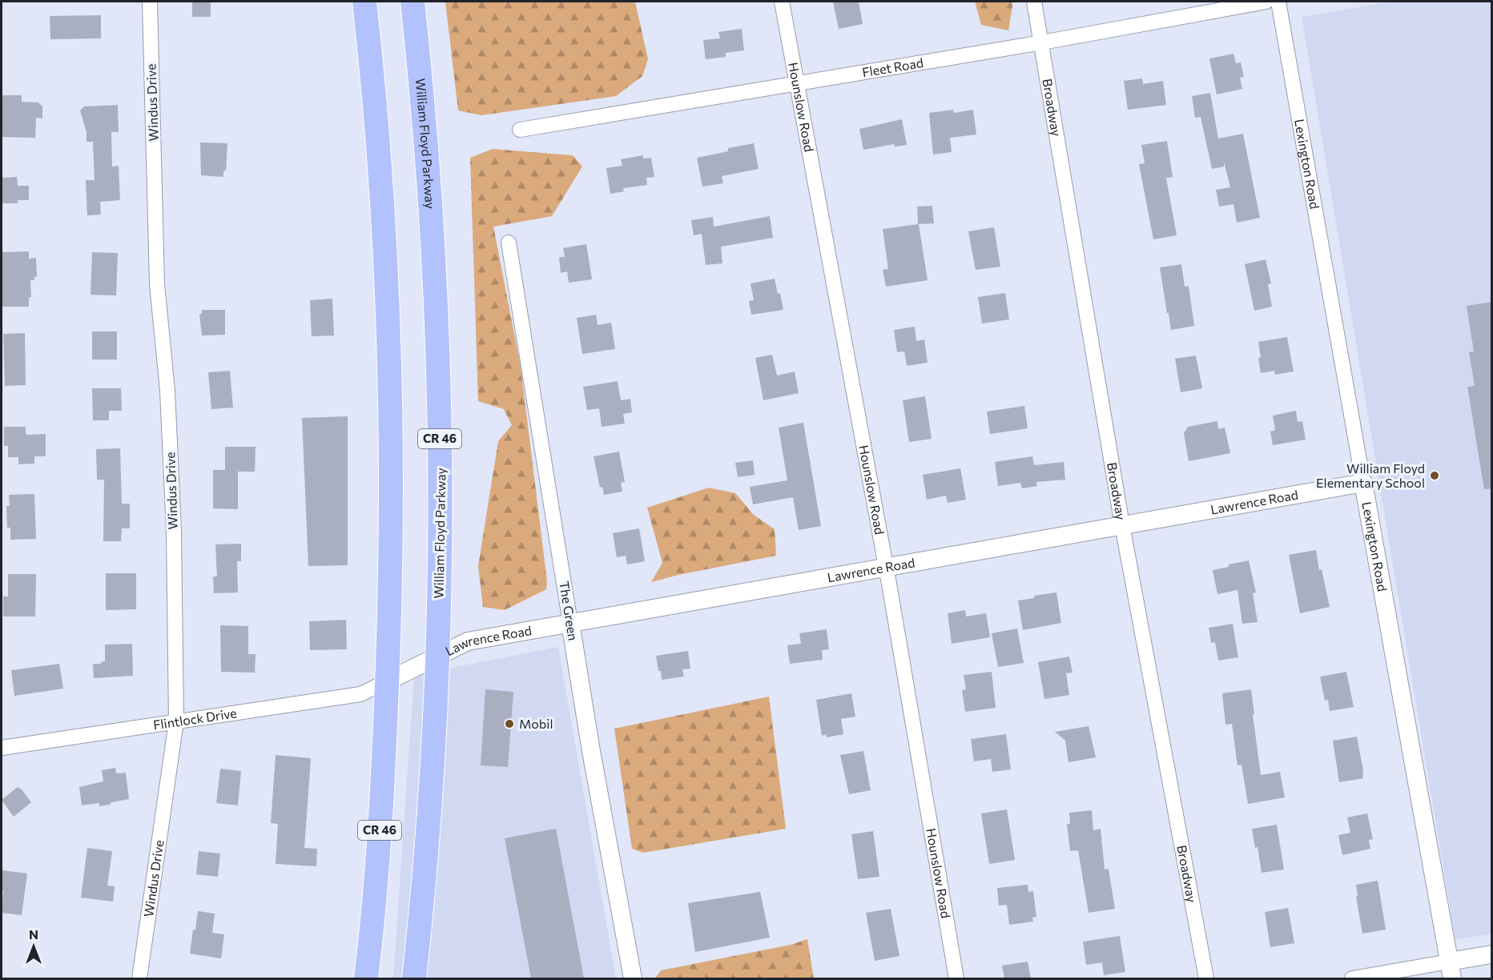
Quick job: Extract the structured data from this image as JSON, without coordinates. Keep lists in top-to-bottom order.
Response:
{
  "streets": {
    "highway": ["William Floyd Parkway", "CR 46"],
    "street": [
      "Fleet Road",
      "Windus Drive",
      "Broadway",
      "Hounslow Road",
      "Lexington Road",
      "Lawrence Road",
      "The Green",
      "Flintlock Drive"
    ]
  },
  "crossings": [
    ["Fleet Road", "Broadway"],
    ["Fleet Road", "Hounslow Road"],
    ["Windus Drive", "Flintlock Drive"],
    ["Broadway", "Lawrence Road"],
    ["Hounslow Road", "Lawrence Road"],
    ["William Floyd Parkway", "Lawrence Road"],
    ["Lexington Road", "Lawrence Road"],
    ["CR 46", "Lawrence Road"],
    ["CR 46", "Flintlock Drive"],
    ["Lawrence Road", "The Green"],
    ["Lawrence Road", "Flintlock Drive"]
  ],
  "places": ["William Floyd Elementary School", "Mobil"],
  "north": "top"
}
